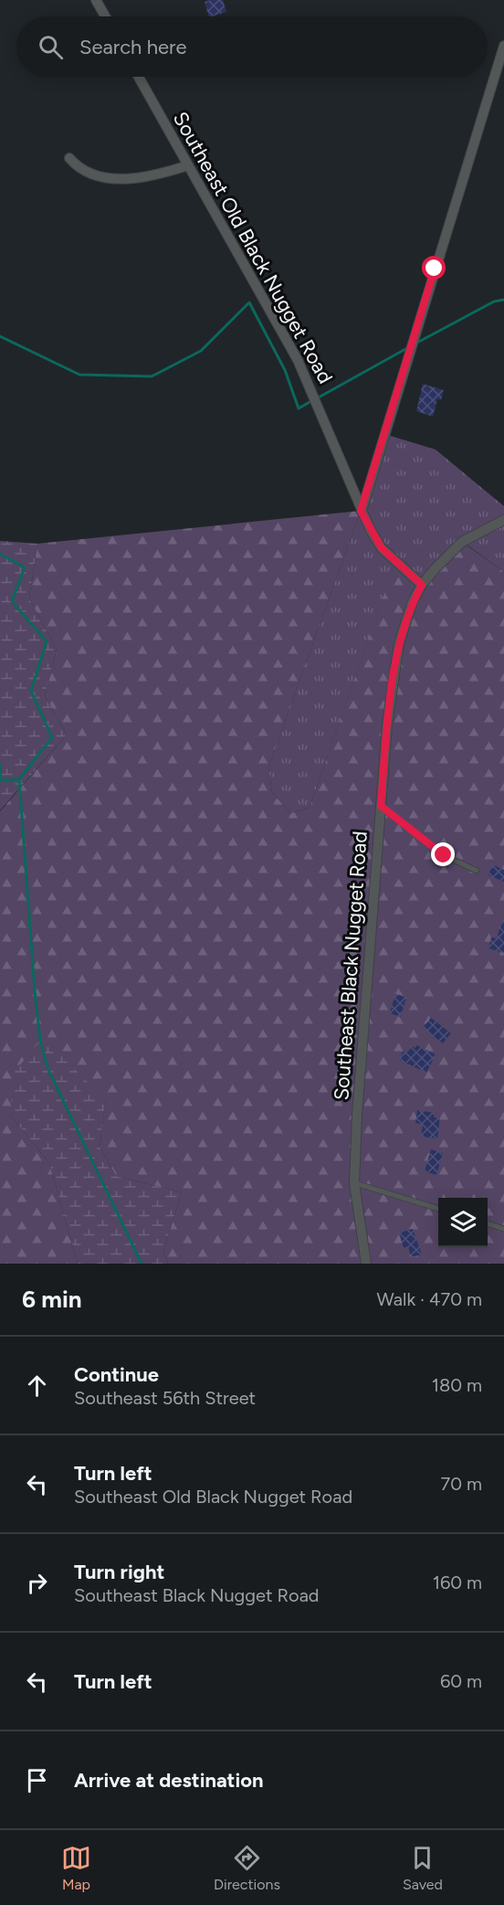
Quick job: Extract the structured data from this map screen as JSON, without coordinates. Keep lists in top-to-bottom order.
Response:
{
  "streets": {
    "street": ["Southeast Old Black Nugget Road", "Southeast Black Nugget Road"]
  },
  "crossings": [
    ["Southeast Old Black Nugget Road", "Southeast Black Nugget Road"]
  ],
  "page": {
    "search": "Search here",
    "heading": ["6 min", "Walk · 470 m"],
    "list": [
      ["Continue", "Southeast 56th Street", "180 m"],
      ["Turn left", "Southeast Old Black Nugget Road", "70 m"],
      ["Turn right", "Southeast Black Nugget Road", "160 m"],
      ["Turn left", "60 m"],
      "Arrive at destination"
    ],
    "nav": ["Map", "Directions", "Saved"]
  }
}
